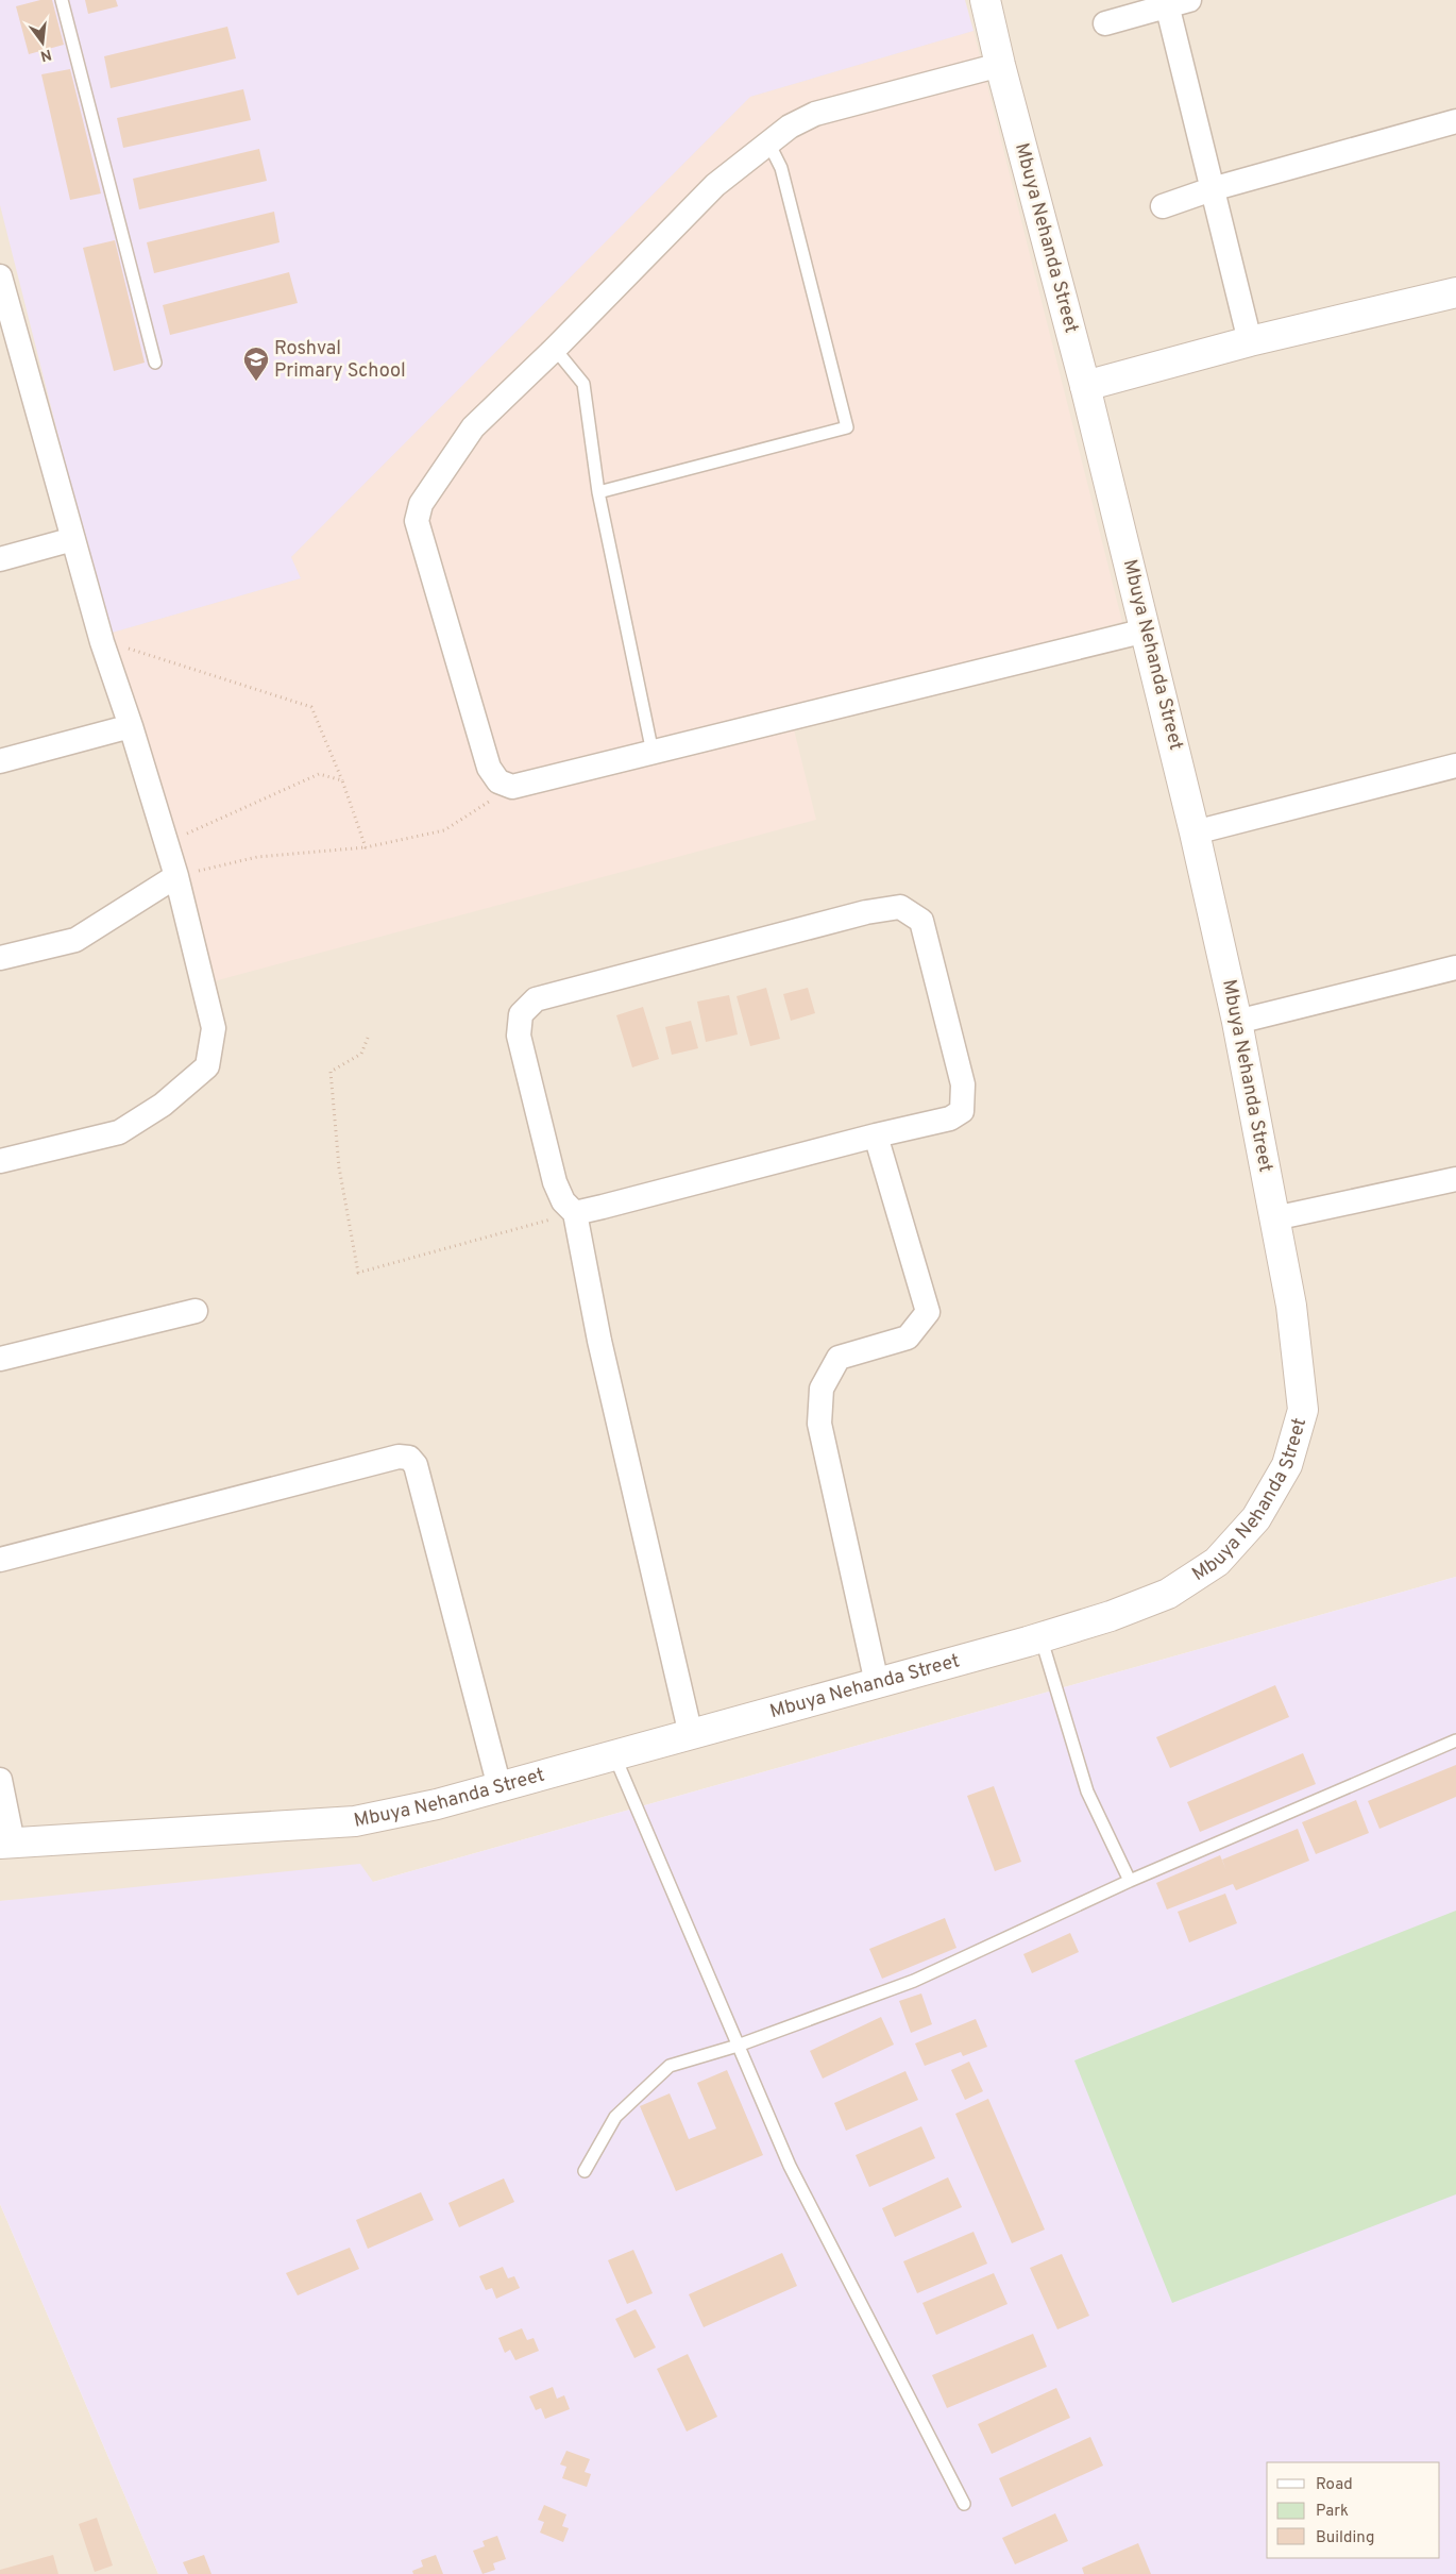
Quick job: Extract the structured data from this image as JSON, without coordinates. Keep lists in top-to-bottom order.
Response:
{
  "streets": {
    "street": ["Mbuya Nehanda Street"]
  },
  "places": {
    "school or university": ["Roshval Primary School"]
  },
  "legend": ["Road", "Park", "Building"],
  "north": "bottom"
}
